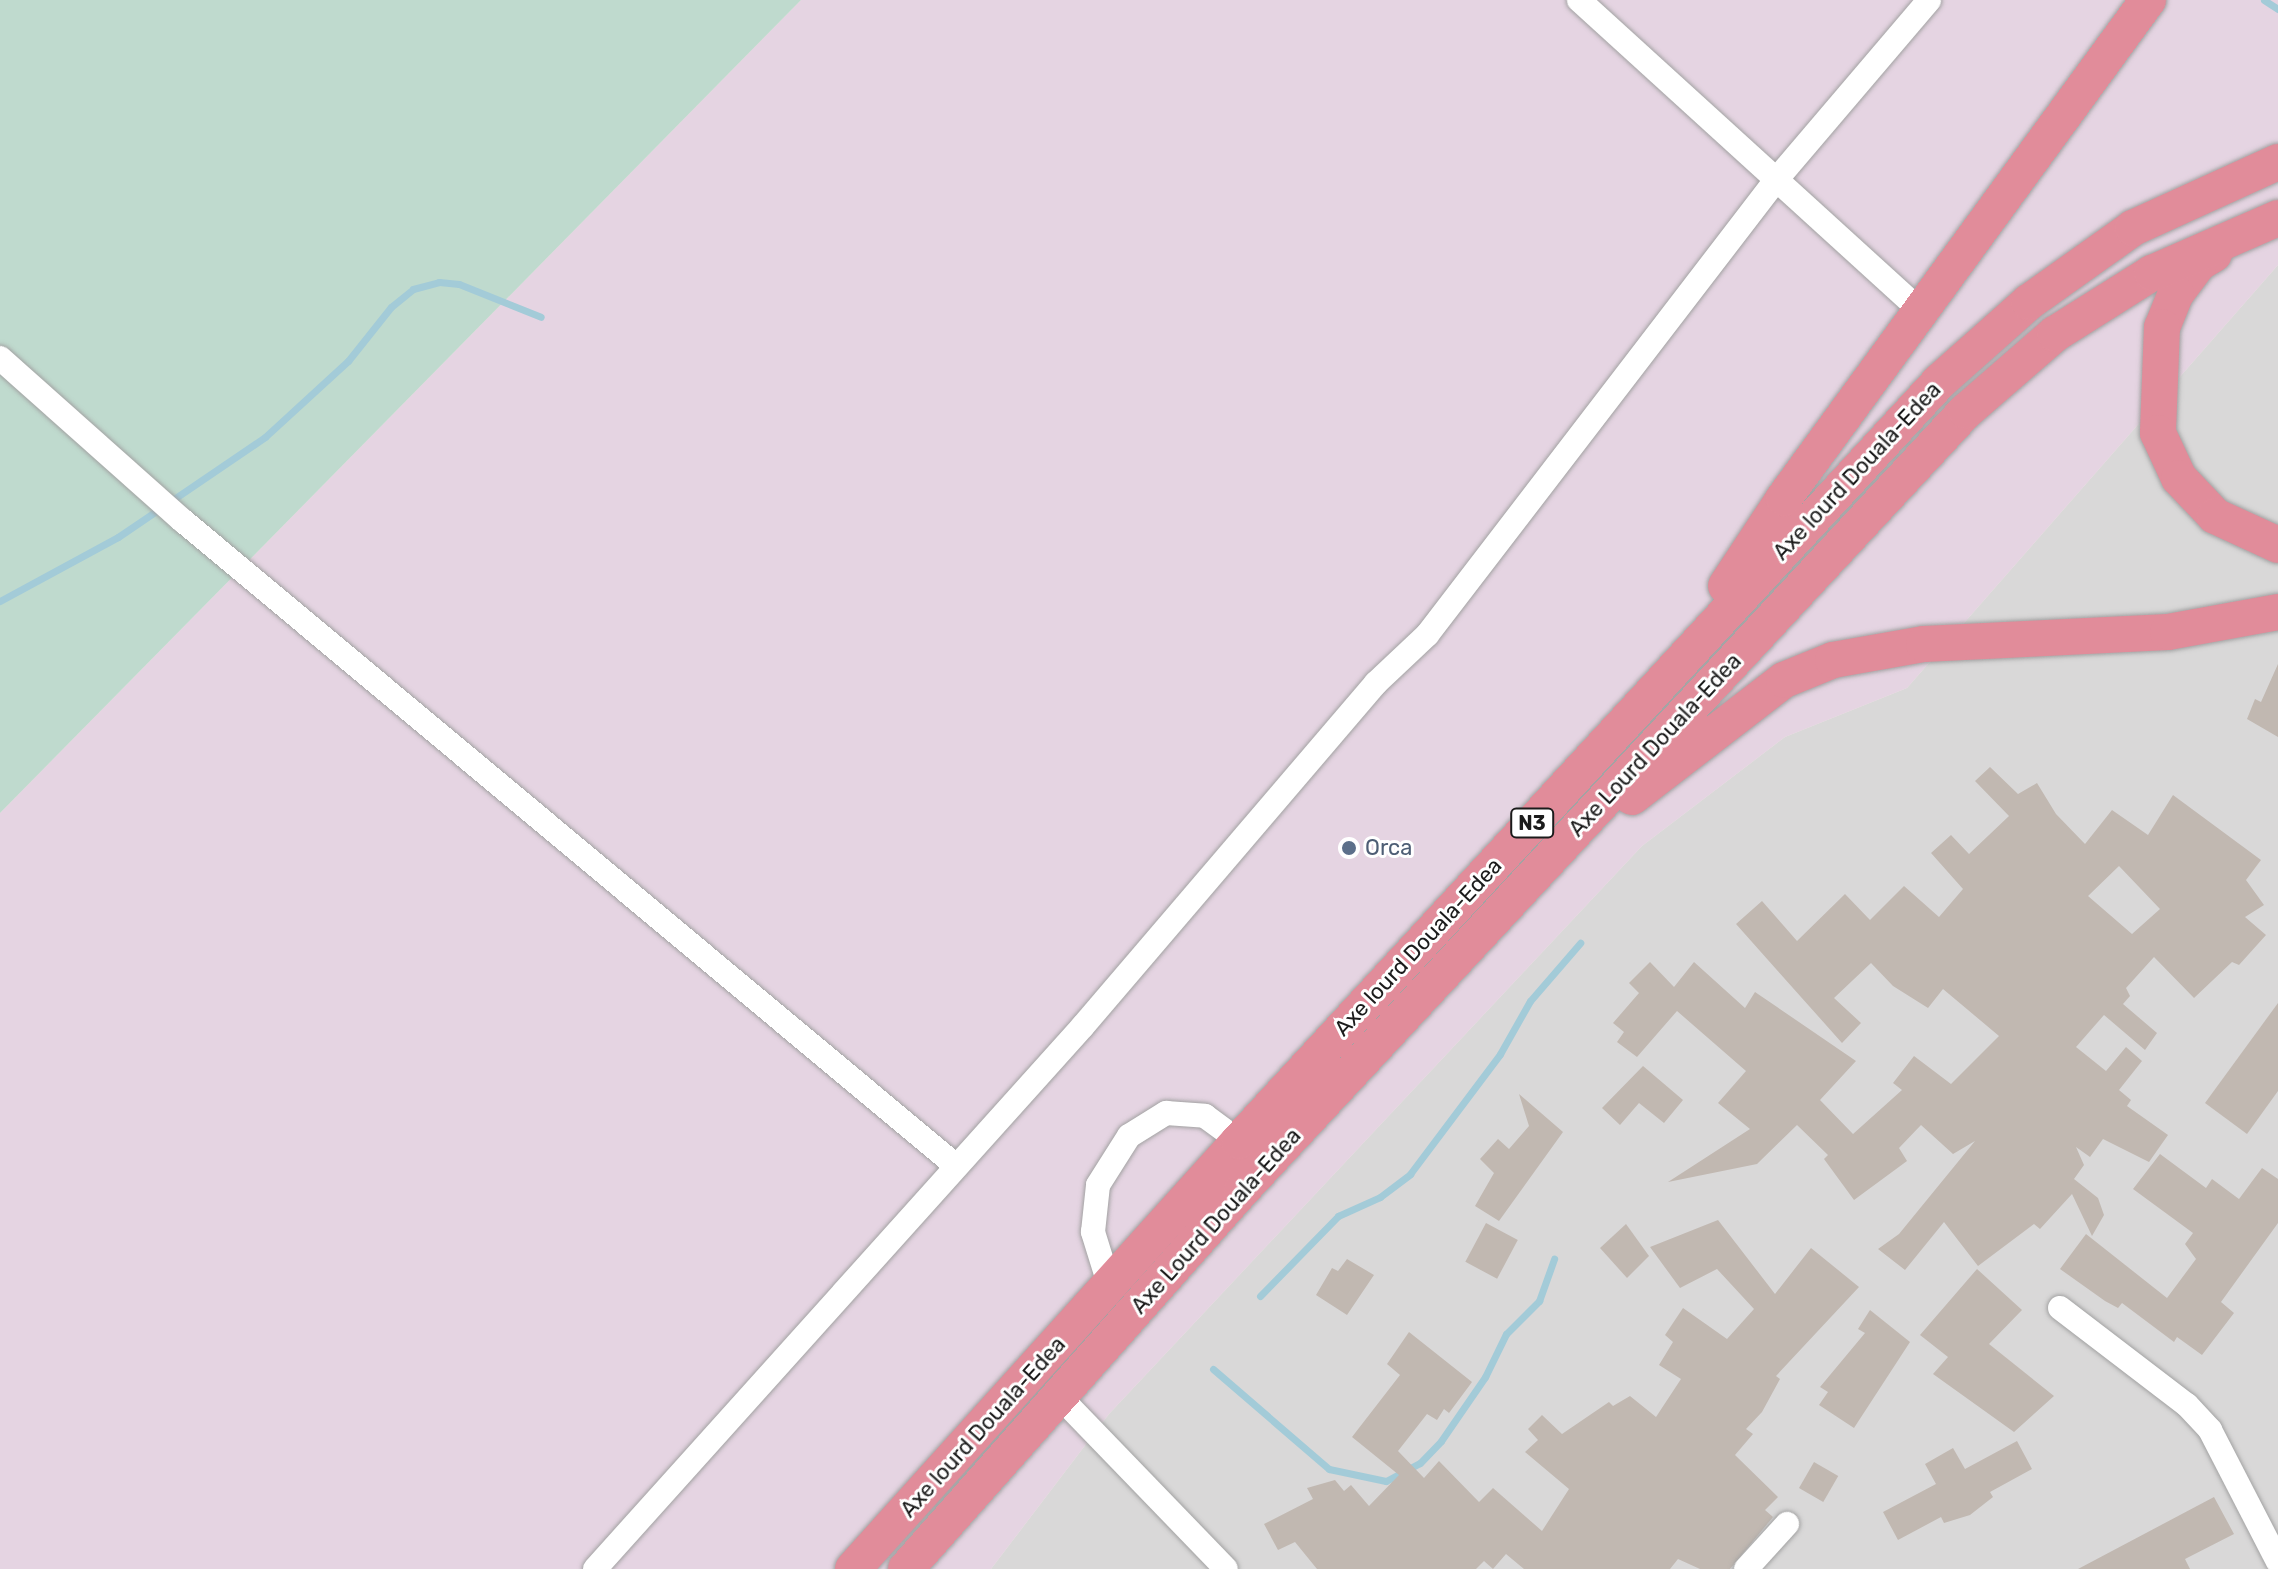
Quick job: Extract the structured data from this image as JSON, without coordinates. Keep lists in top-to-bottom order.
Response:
{
  "streets": {
    "highway": ["Axe lourd Douala-Edea", "Axe Lourd Douala-Edea", "N3"]
  },
  "places": ["Orca"]
}
